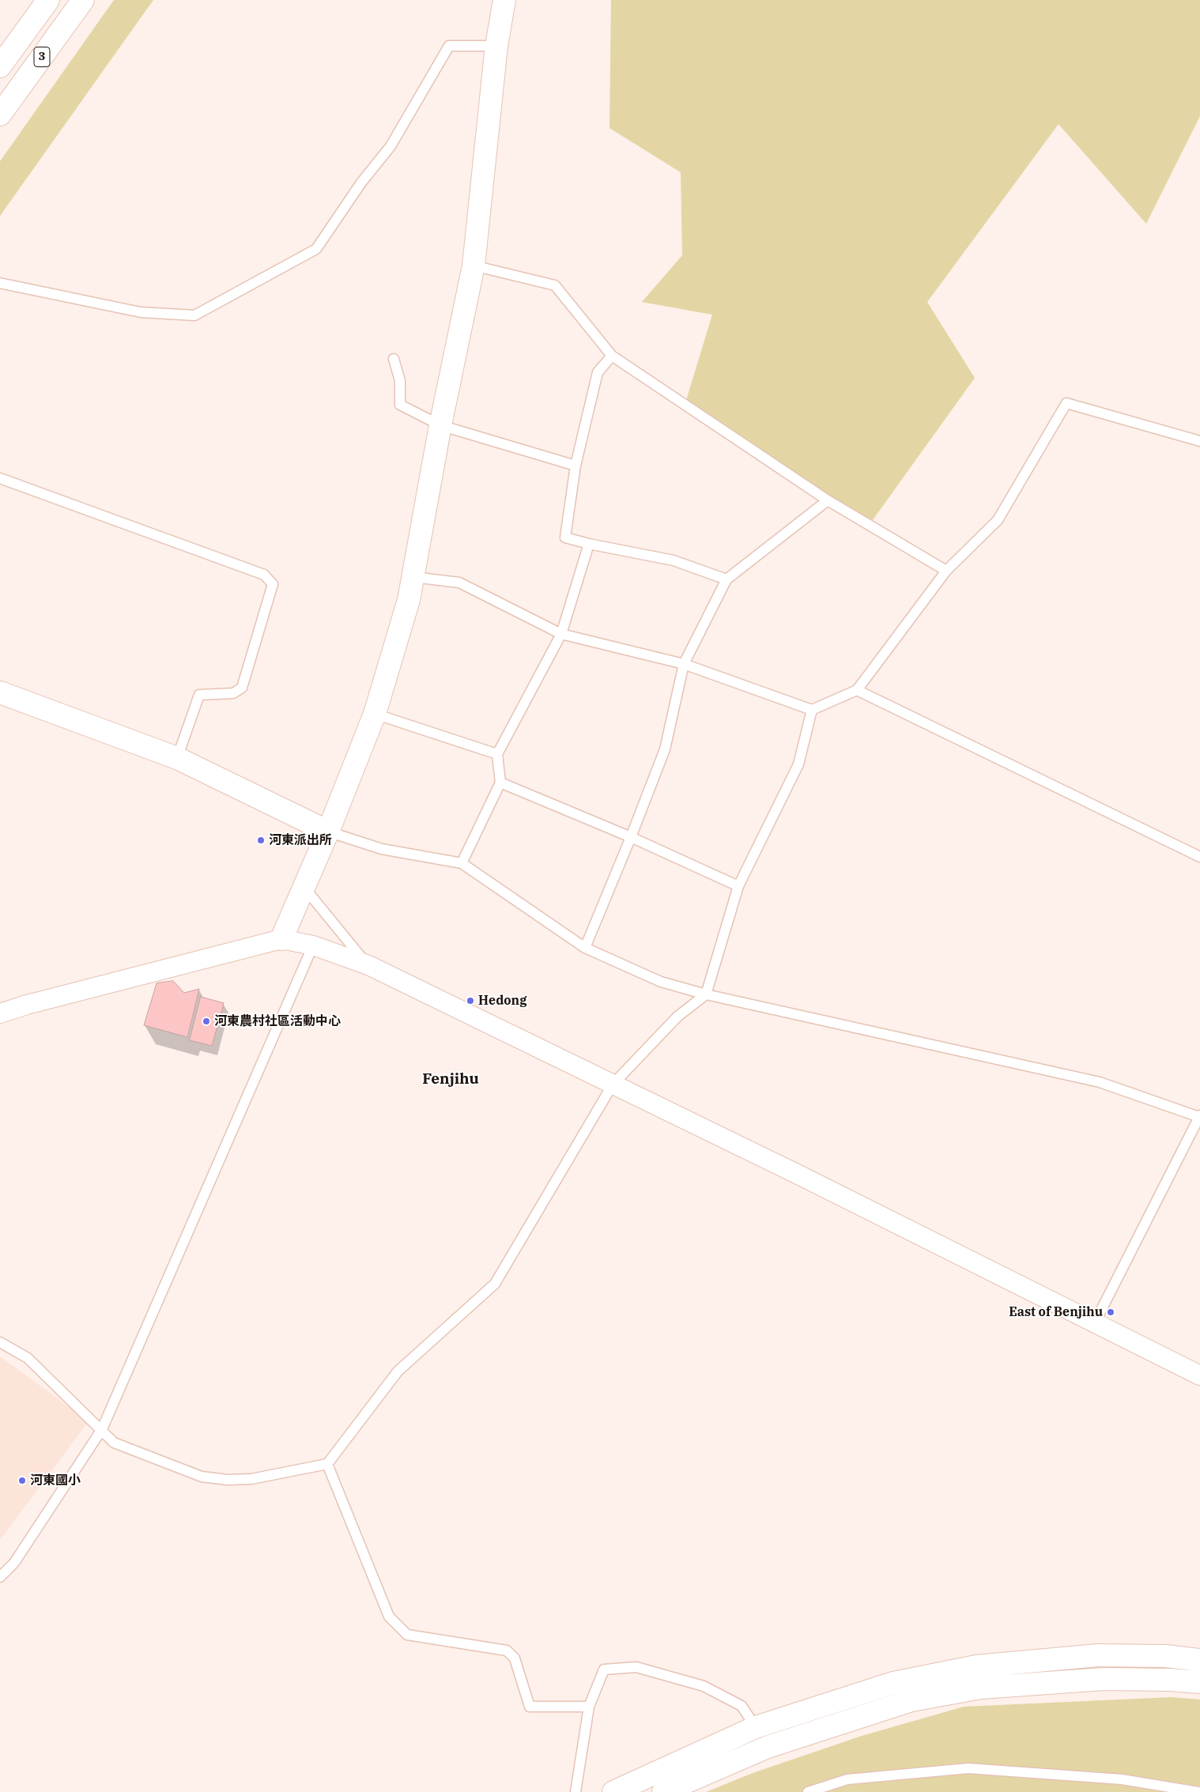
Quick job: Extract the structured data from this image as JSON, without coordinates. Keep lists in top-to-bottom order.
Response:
{
  "streets": {
    "main road": ["3"]
  },
  "districts": ["Fenjihu"],
  "places": [
    "河東派出所",
    "Hedong",
    "河東農村社區活動中心",
    "East of Benjihu",
    "河東國小"
  ]
}
